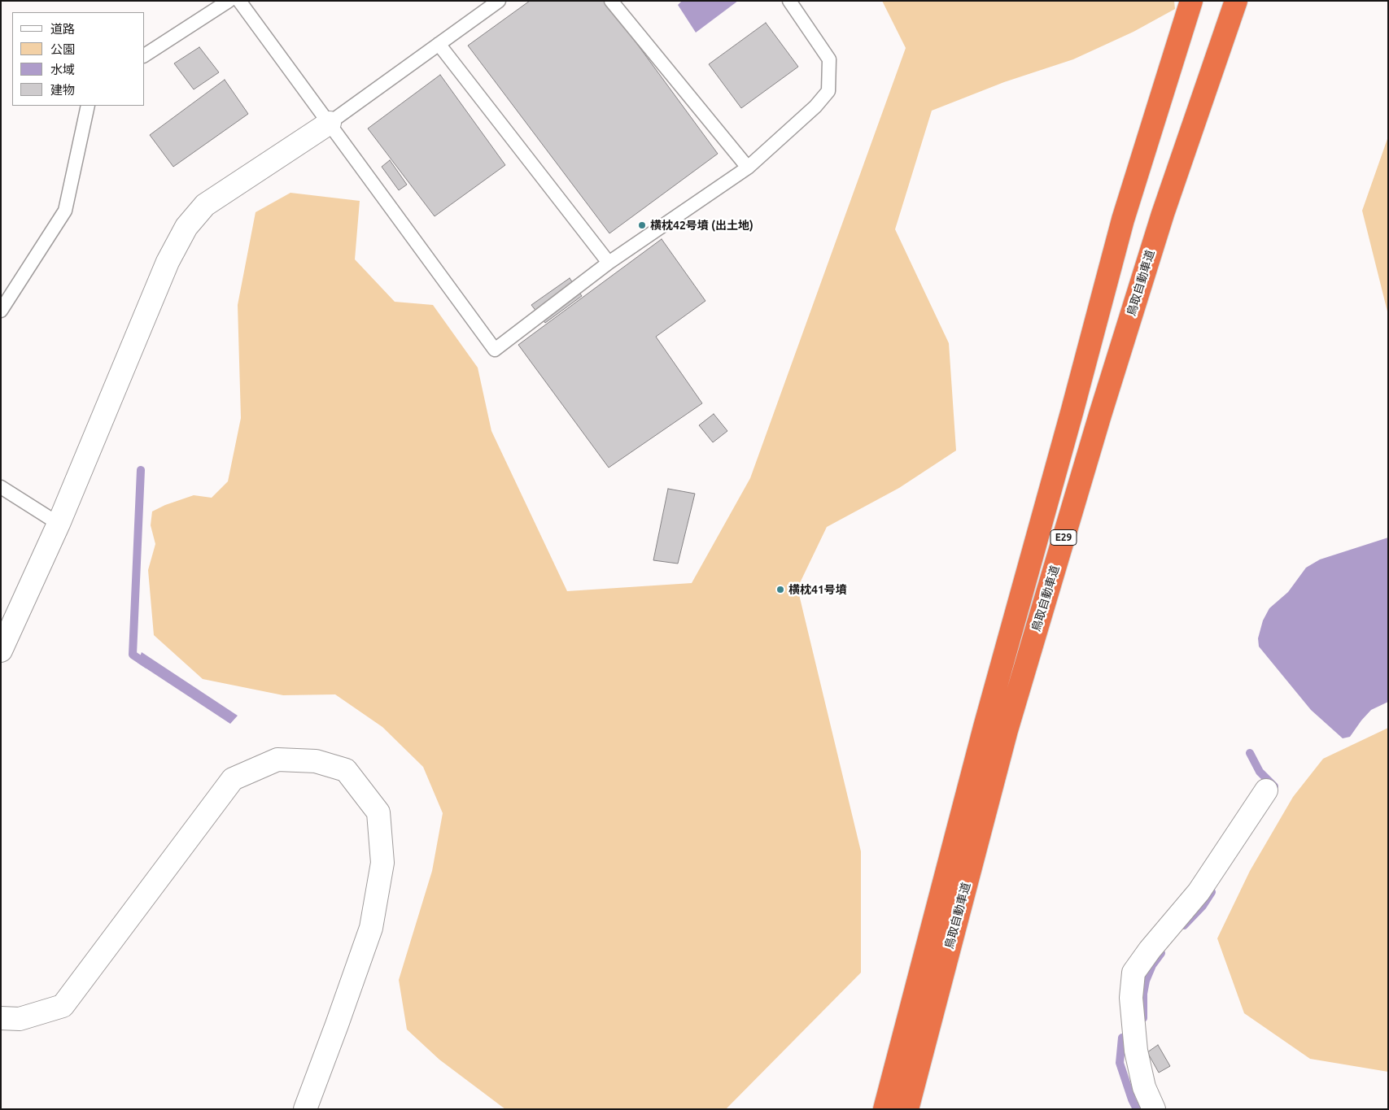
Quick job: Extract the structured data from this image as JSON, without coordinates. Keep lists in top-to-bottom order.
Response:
{
  "streets": {
    "highway": ["鳥取自動車道", "E29"]
  },
  "places": ["横枕42号墳 (出土地)", "横枕41号墳"],
  "legend": [
    "道路",
    "公園",
    "水域",
    "建物"
  ]
}
